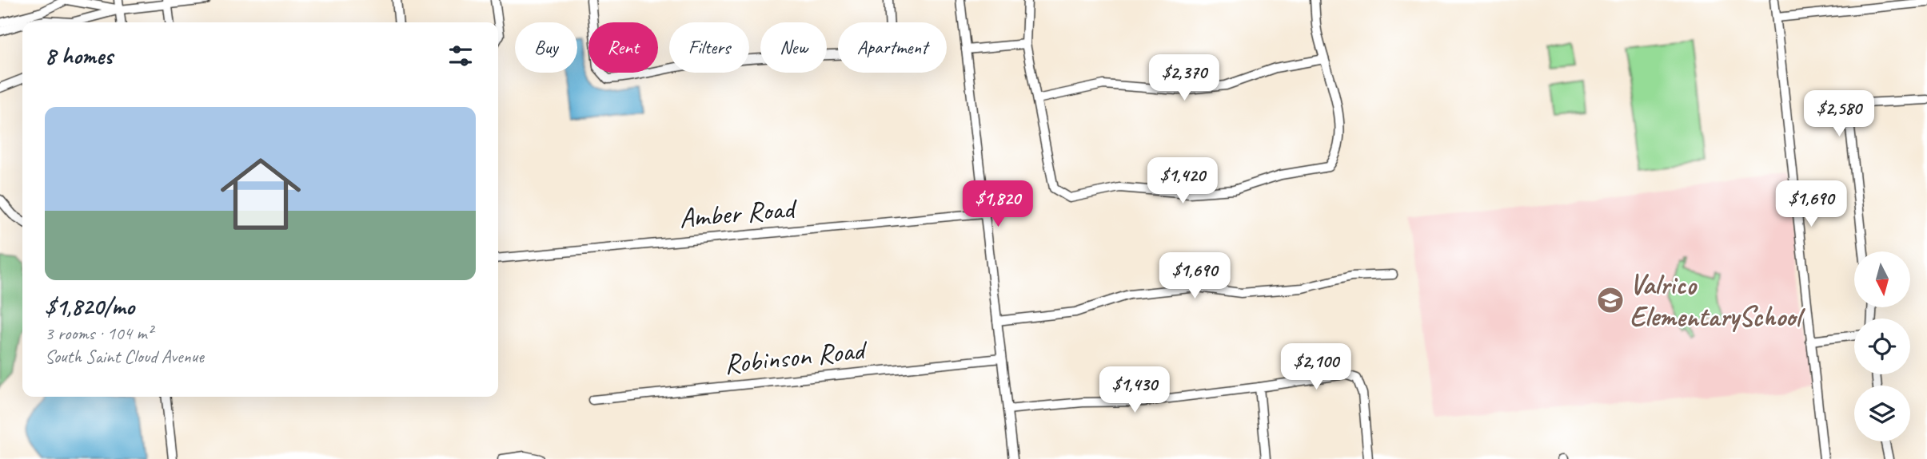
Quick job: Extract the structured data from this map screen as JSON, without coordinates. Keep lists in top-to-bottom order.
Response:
{
  "streets": {
    "street": ["Amber Road", "Robinson Road"]
  },
  "places": {
    "school or university": ["Valrico ElementarySchool"]
  },
  "north": "bottom",
  "page": {
    "chip": [
      "Buy",
      "Rent",
      "Filters",
      "New",
      "Apartment"
    ],
    "heading": "8 homes",
    "price": [
      "$2,370",
      "$2,580",
      "$1,420",
      "$1,820",
      "$1,690",
      "$1,690",
      "$2,100",
      "$1,430"
    ],
    "list": [
      {
        "name": "$1,820/mo",
        "note": "3 rooms · 104 m² · South Saint Cloud Avenue"
      }
    ]
  }
}
